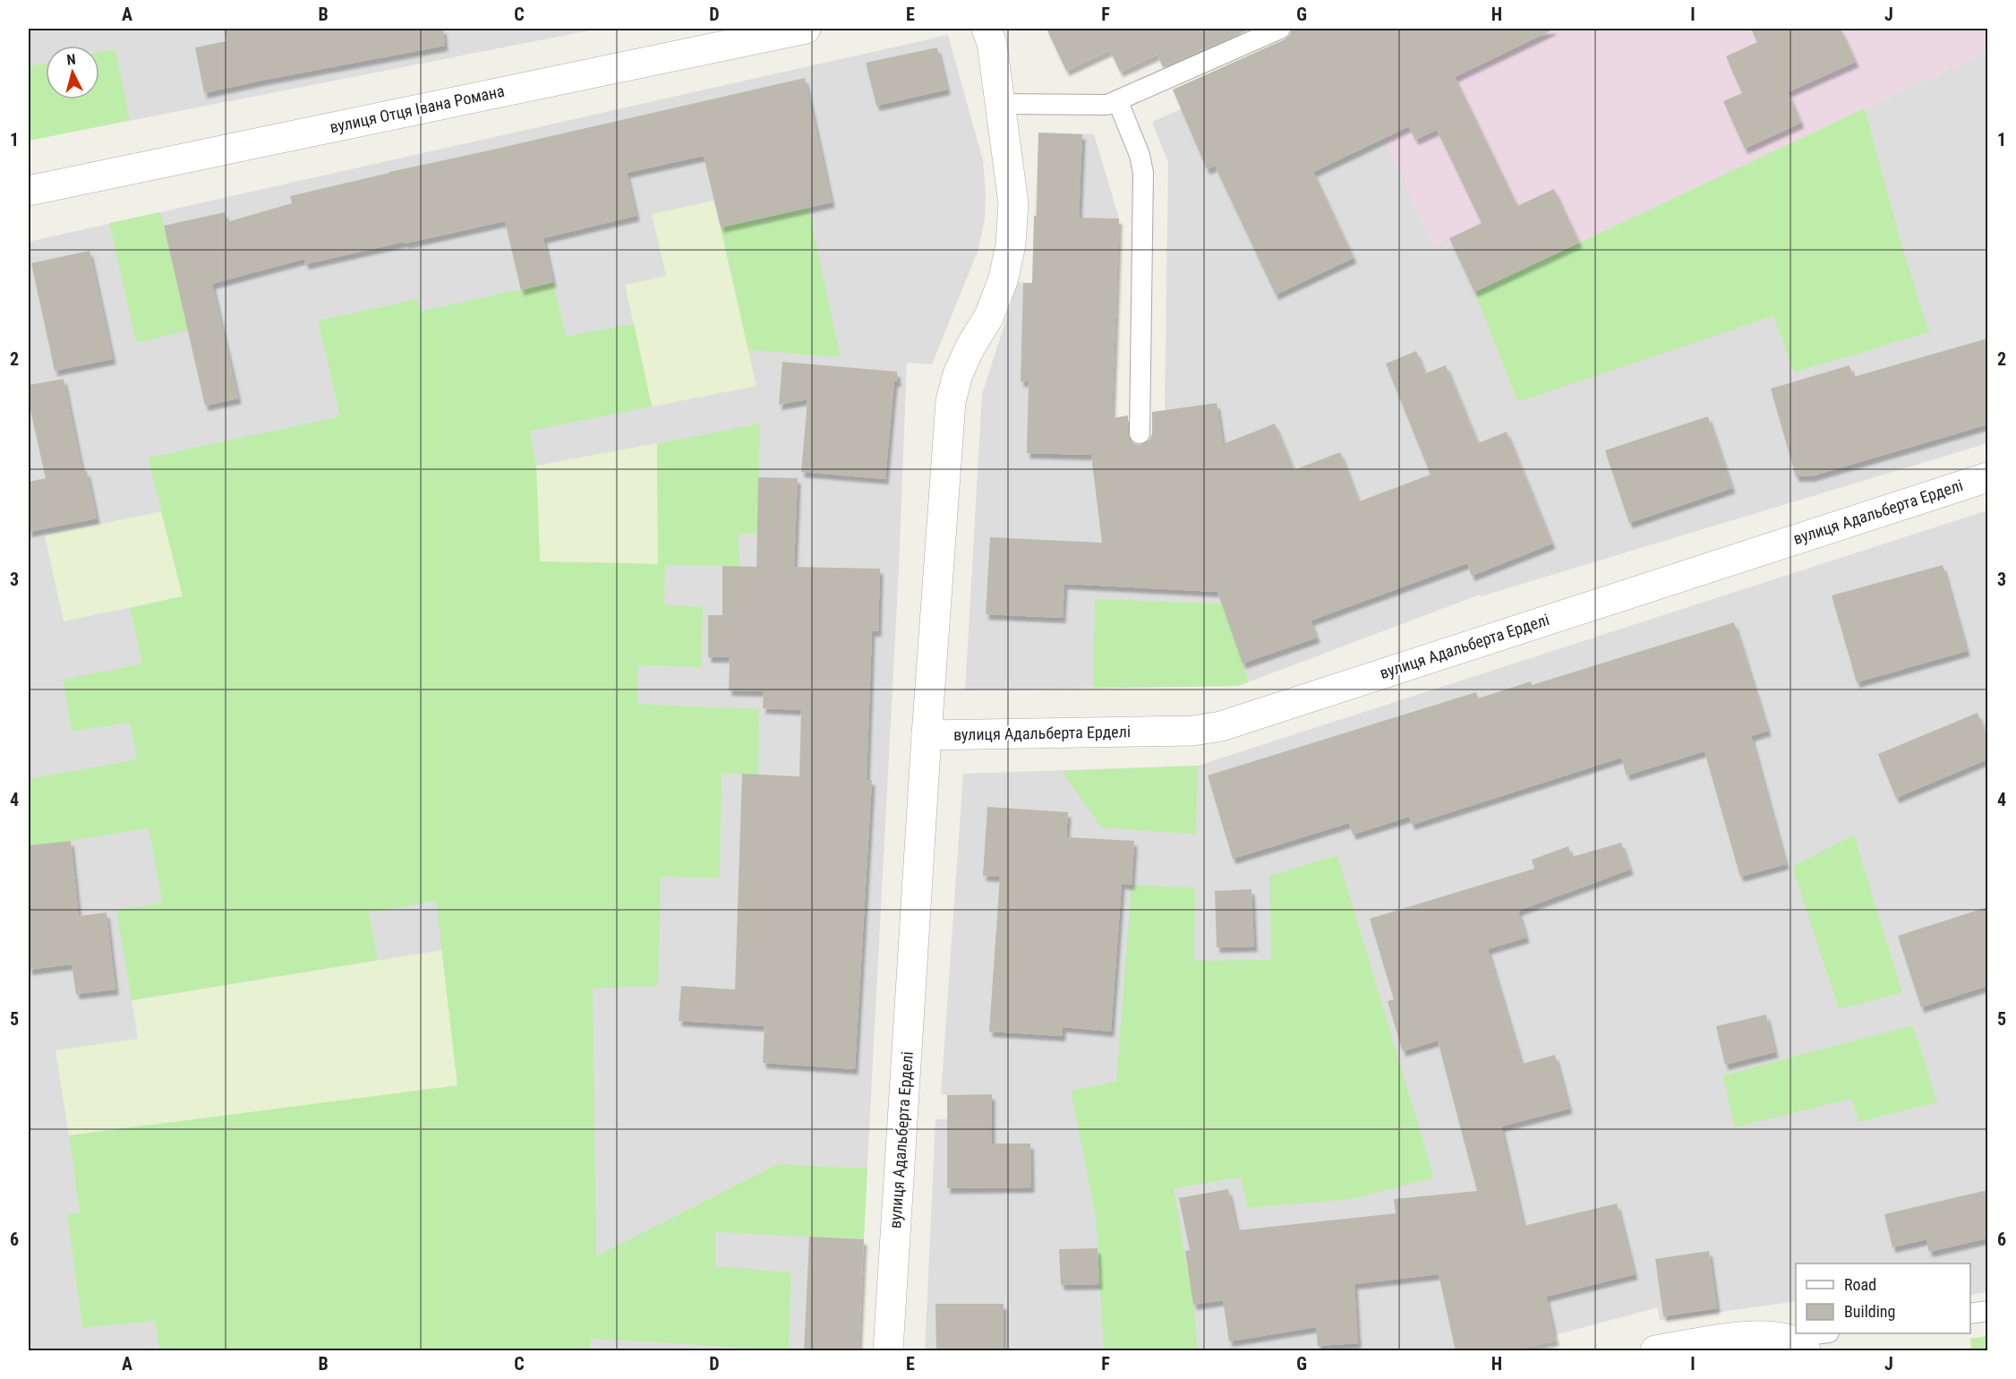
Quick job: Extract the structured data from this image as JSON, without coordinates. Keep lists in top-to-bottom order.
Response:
{
  "streets": {
    "street": ["вулиця Отця Івана Романа", "вулиця Адальберта Ерделі"]
  },
  "legend": ["Road", "Building"],
  "north": "top",
  "grid": {
    "columns": [
      "A",
      "B",
      "C",
      "D",
      "E",
      "F",
      "G",
      "H",
      "I",
      "J"
    ],
    "rows": [
      "1",
      "2",
      "3",
      "4",
      "5",
      "6"
    ]
  }
}
